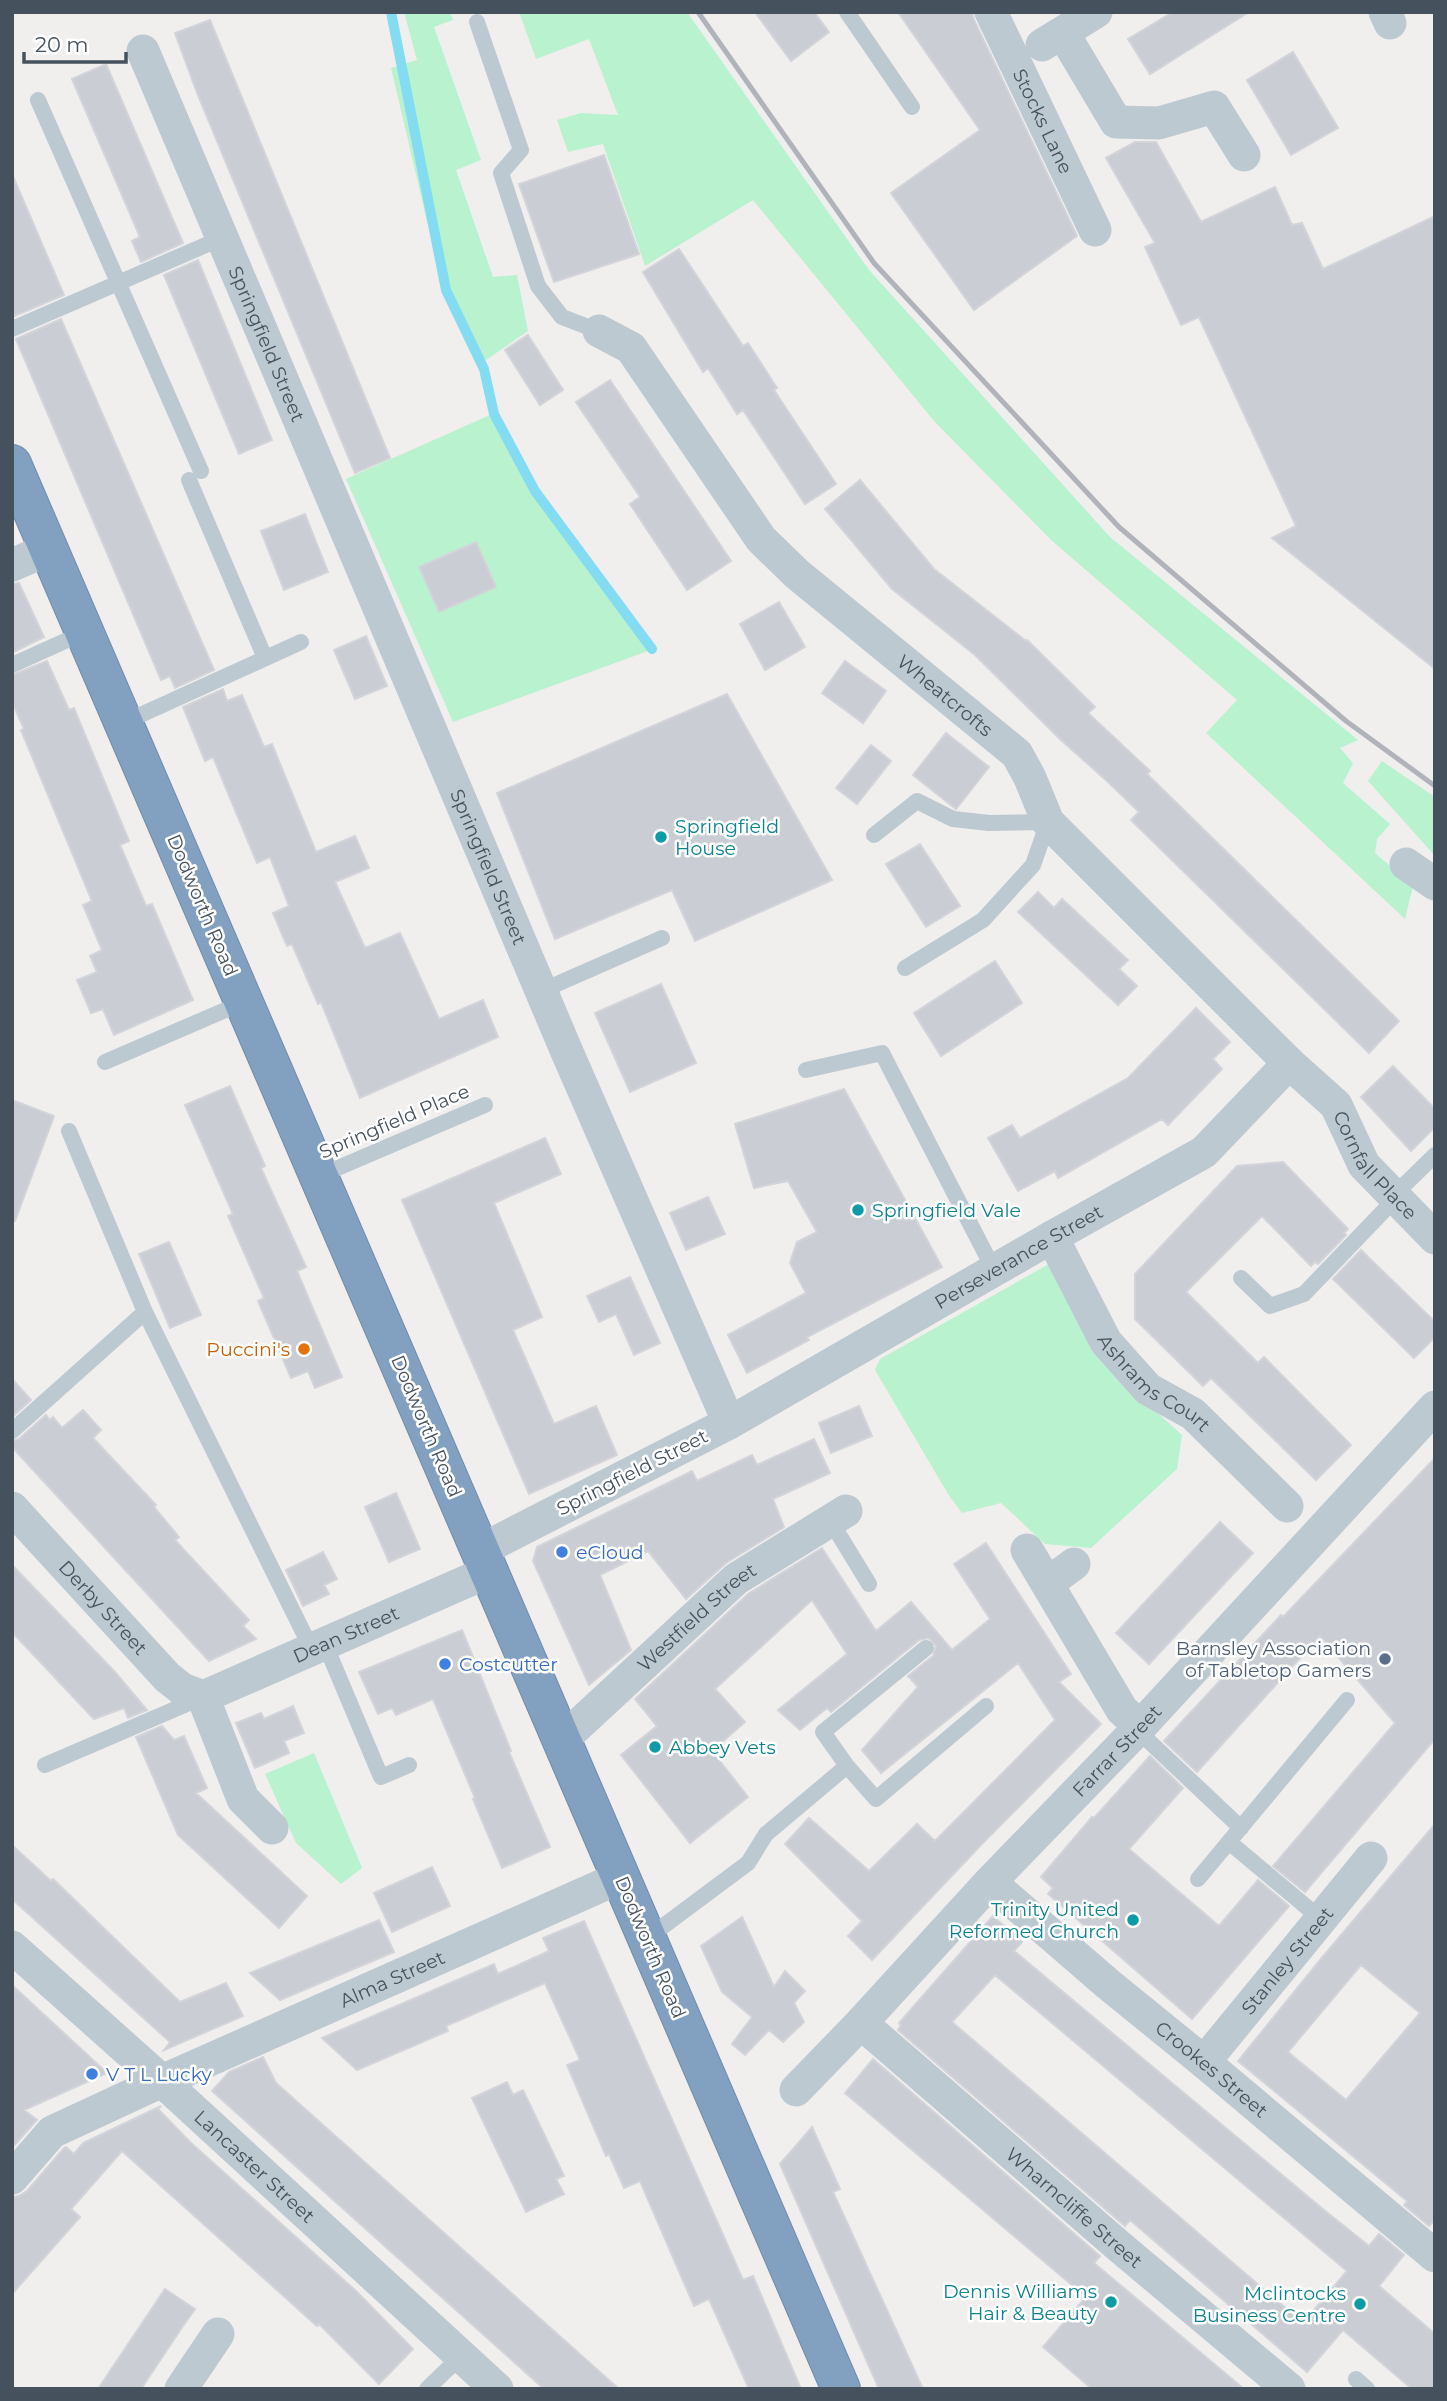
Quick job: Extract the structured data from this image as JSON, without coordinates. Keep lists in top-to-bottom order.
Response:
{
  "streets": {
    "highway": ["Dodworth Road"],
    "street": [
      "Stocks Lane",
      "Springfield Street",
      "Wheatcrofts",
      "Cornfall Place",
      "Perseverance Street",
      "Ashrams Court",
      "Derby Street",
      "Westfield Street",
      "Dean Street",
      "Farrar Street",
      "Stanley Street",
      "Alma Street",
      "Crookes Street",
      "Lancaster Street",
      "Wharncliffe Street"
    ],
    "lane": ["Springfield Place"]
  },
  "crossings": [
    ["Springfield Street", "Dodworth Road"],
    ["Springfield Street", "Perseverance Street"],
    ["Springfield Street", "Dean Street"],
    ["Wheatcrofts", "Cornfall Place"],
    ["Wheatcrofts", "Perseverance Street"],
    ["Dodworth Road", "Springfield Place"],
    ["Dodworth Road", "Westfield Street"],
    ["Dodworth Road", "Dean Street"],
    ["Dodworth Road", "Alma Street"],
    ["Cornfall Place", "Perseverance Street"],
    ["Perseverance Street", "Ashrams Court"],
    ["Derby Street", "Dean Street"],
    ["Farrar Street", "Crookes Street"],
    ["Farrar Street", "Wharncliffe Street"],
    ["Stanley Street", "Crookes Street"],
    ["Alma Street", "Lancaster Street"]
  ],
  "places": [
    "Springfield House",
    "Springfield Vale",
    "Puccini's",
    "eCloud",
    "Barnsley Association of Tabletop Gamers",
    "Costcutter",
    "Abbey Vets",
    "Trinity United Reformed Church",
    "V T L Lucky",
    "Dennis Williams Hair & Beauty",
    "Mclintocks Business Centre"
  ],
  "scale_bar": "20 m"
}
